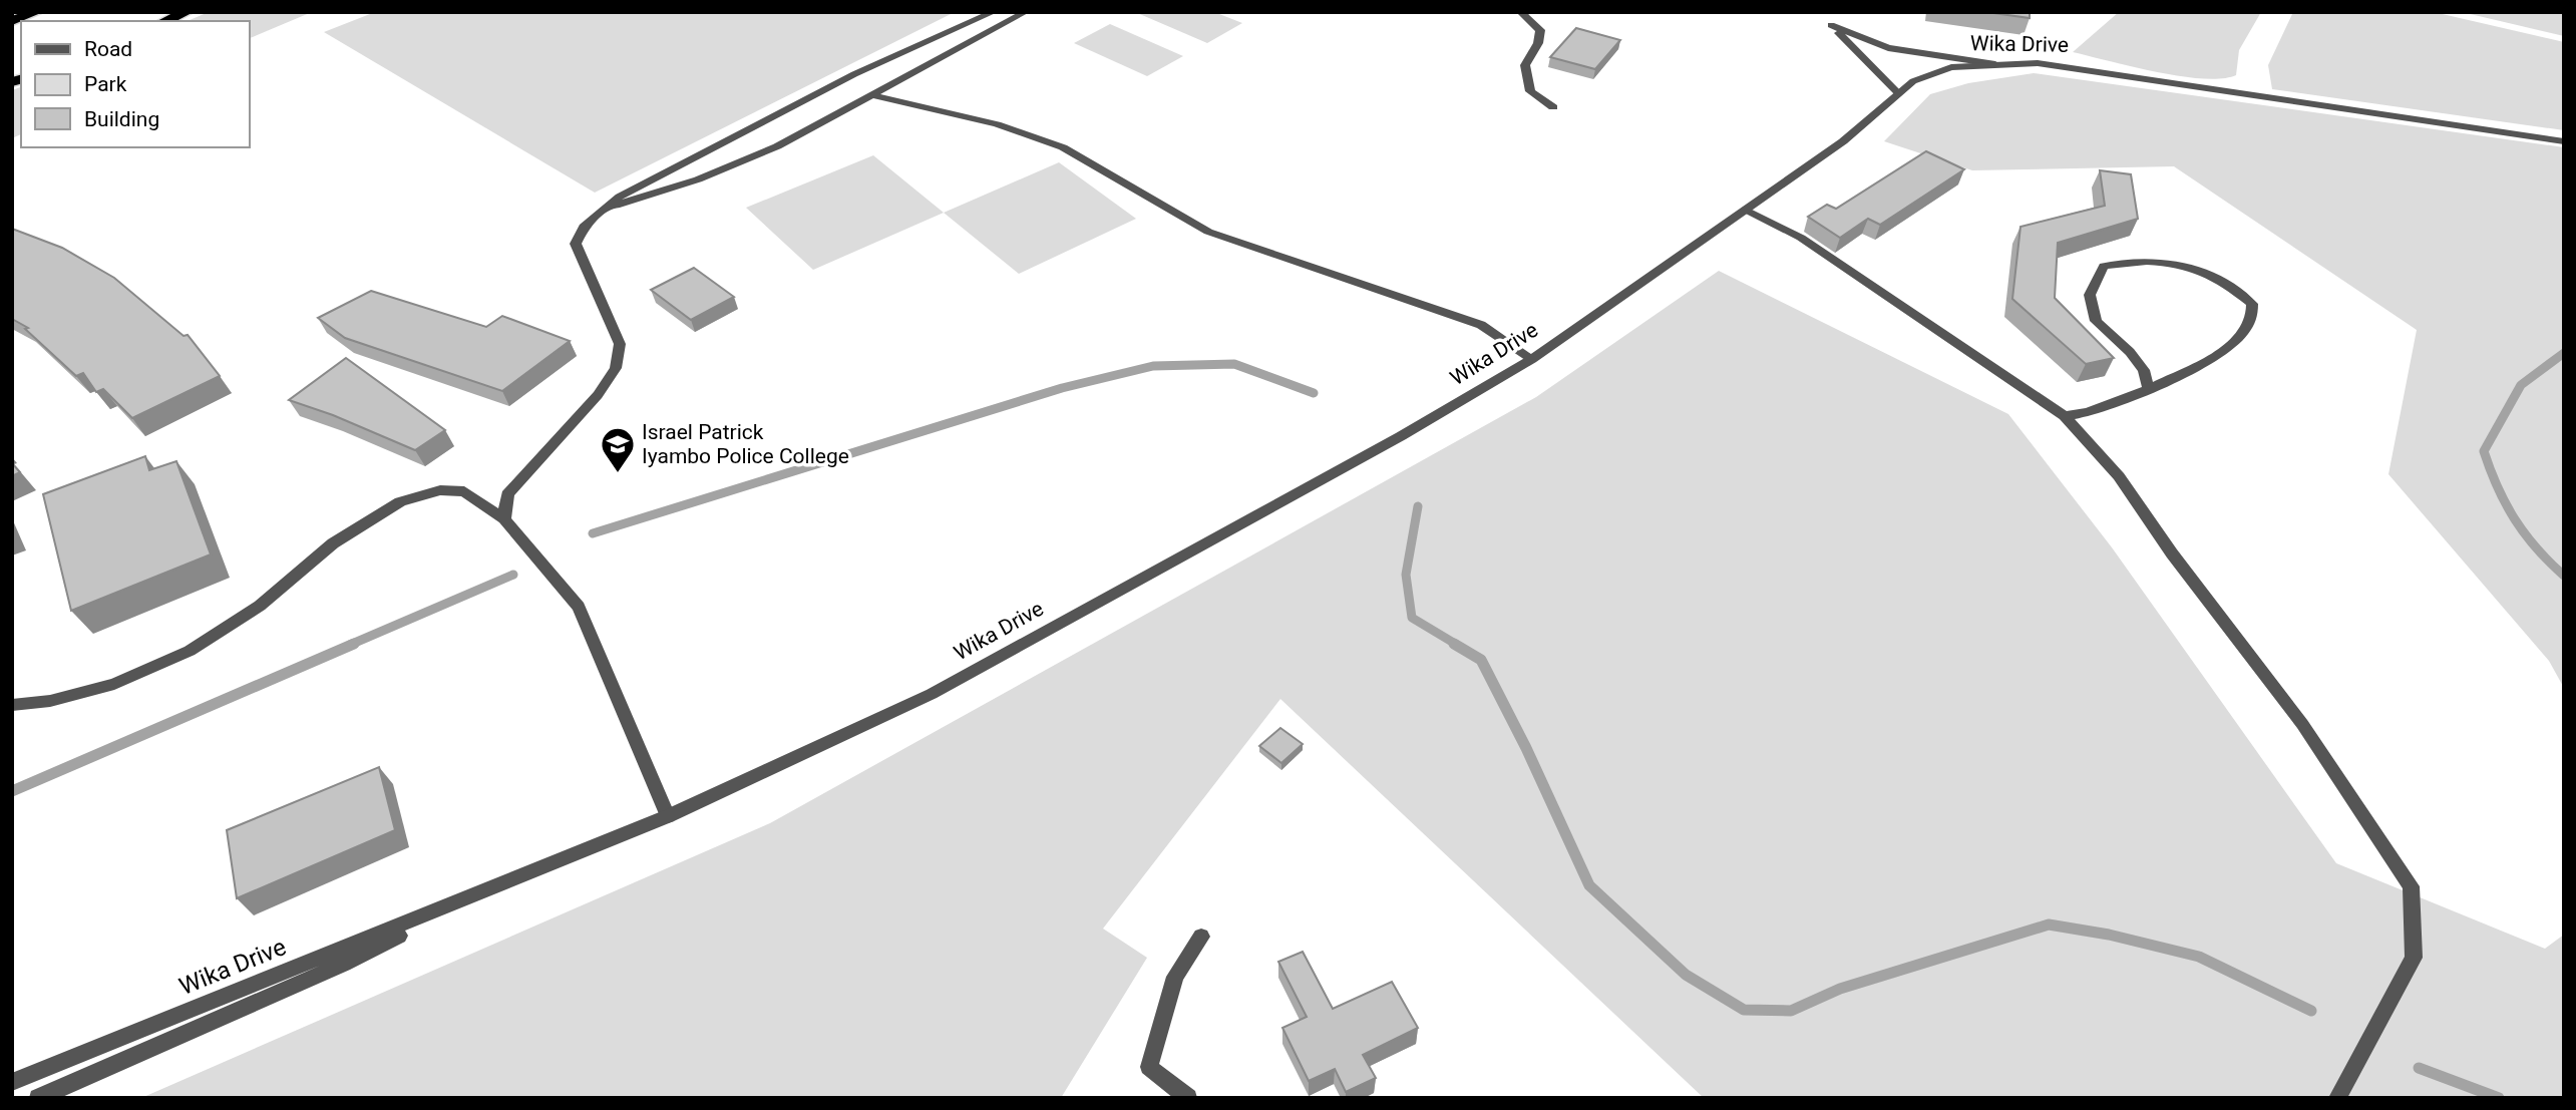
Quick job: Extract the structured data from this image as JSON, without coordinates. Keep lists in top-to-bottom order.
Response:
{
  "streets": {
    "street": ["Wika Drive"]
  },
  "places": {
    "school or university": ["Israel Patrick Iyambo Police College"]
  },
  "legend": ["Road", "Park", "Building"]
}
